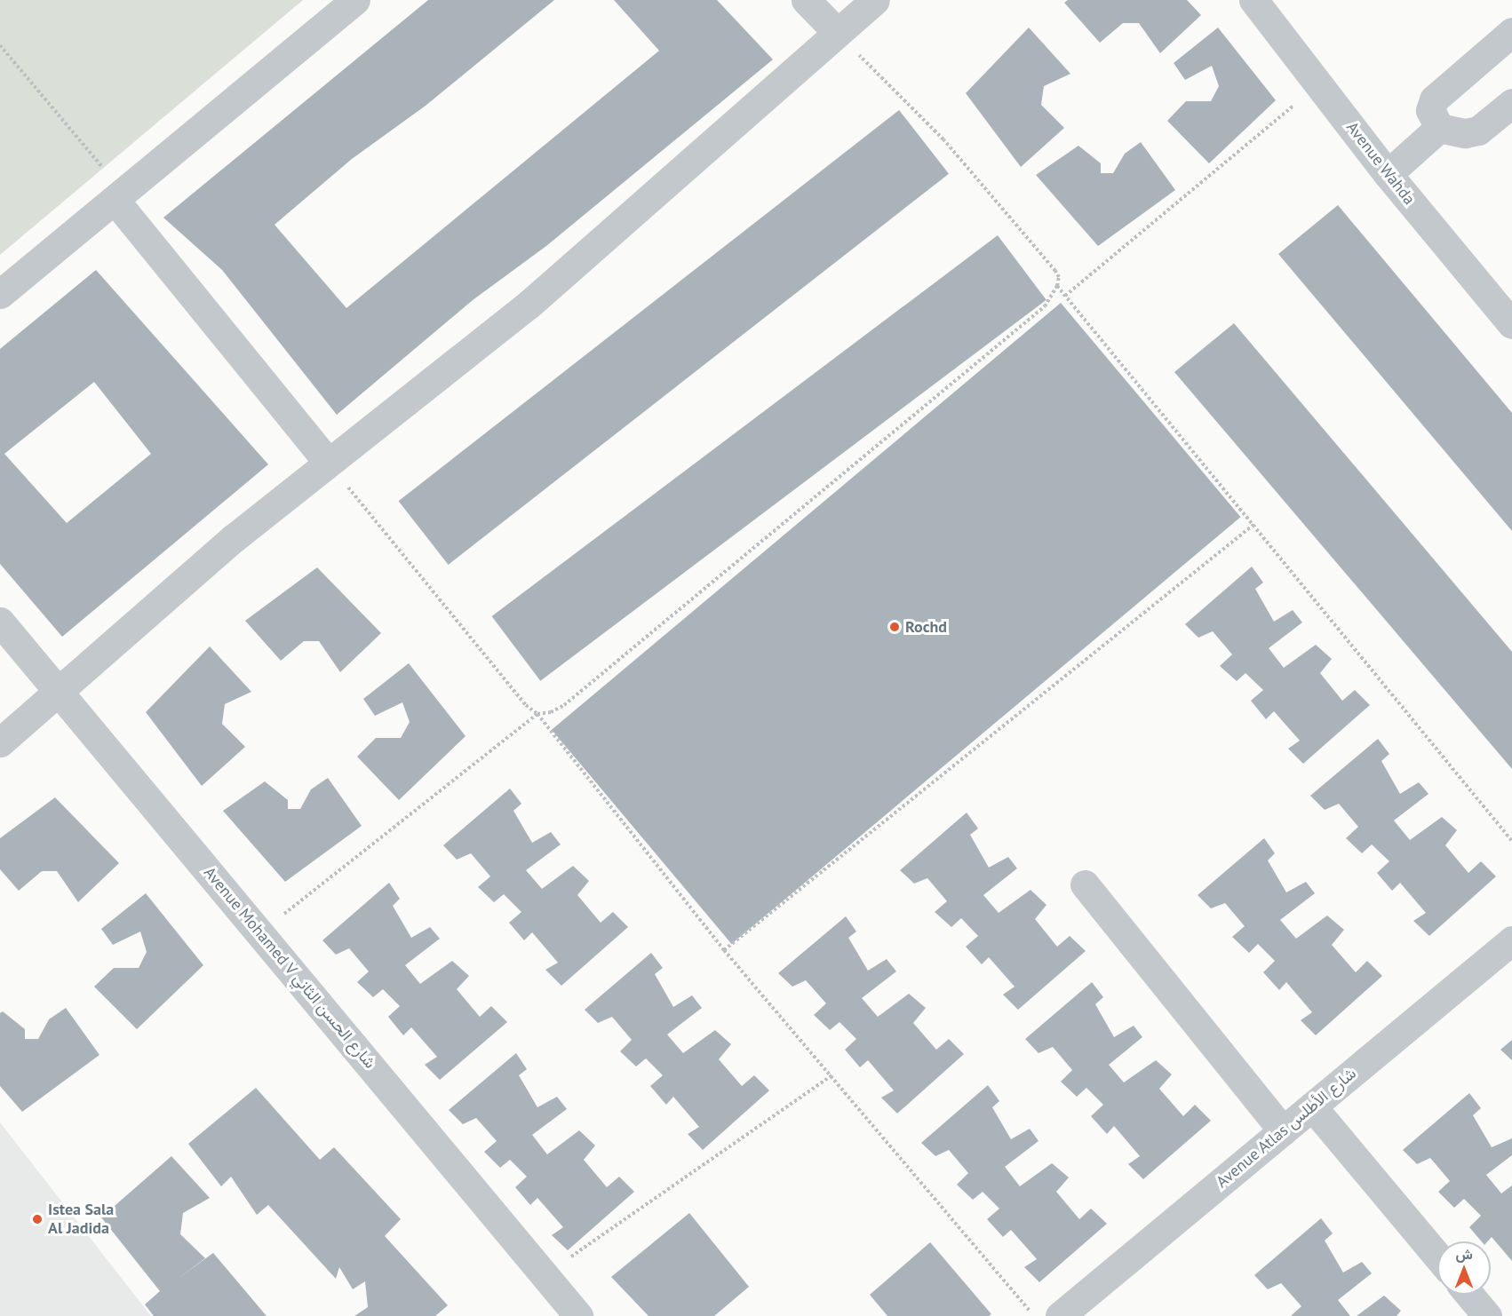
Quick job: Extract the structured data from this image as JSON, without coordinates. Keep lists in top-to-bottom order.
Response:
{
  "streets": {
    "street": ["Avenue Wahda", "Avenue Mohamed V شارع الحسن الثاني", "Avenue Atlas شارع الأطلس"]
  },
  "places": ["Rochd", "Istea Sala Al Jadida"],
  "north": "top"
}
